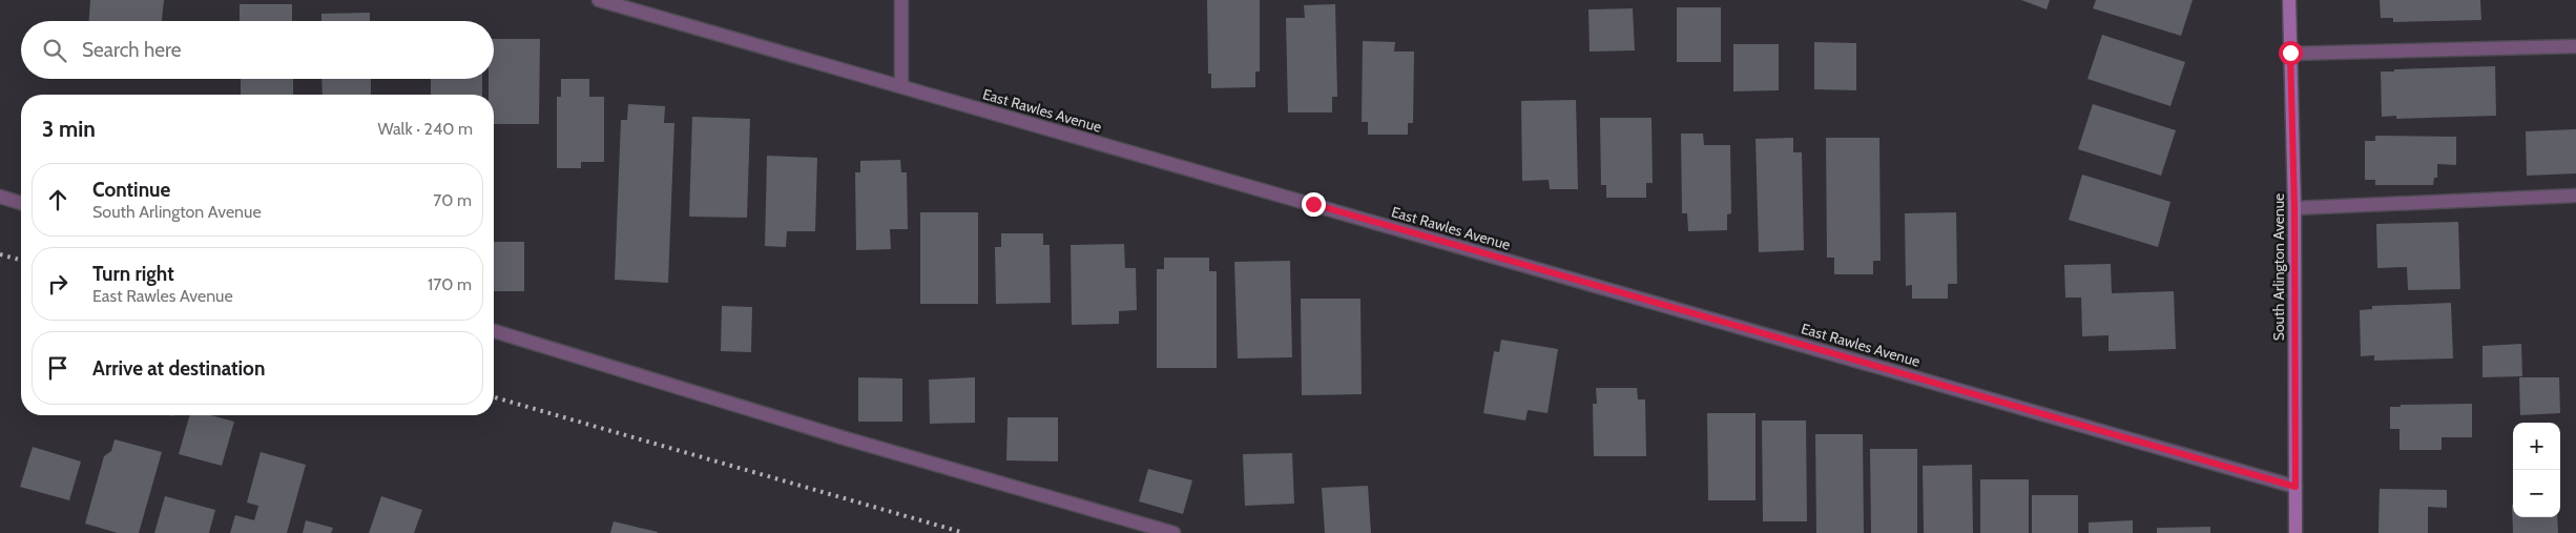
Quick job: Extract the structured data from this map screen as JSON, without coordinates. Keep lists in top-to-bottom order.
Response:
{
  "streets": {
    "main road": ["South Arlington Avenue"],
    "street": ["East Rawles Avenue"]
  },
  "crossings": [
    ["East Rawles Avenue", "South Arlington Avenue"]
  ],
  "page": {
    "search": "Search here",
    "heading": ["3 min", "Walk · 240 m"],
    "list": [
      ["Continue", "South Arlington Avenue", "70 m"],
      ["Turn right", "East Rawles Avenue", "170 m"],
      "Arrive at destination"
    ],
    "map_buttons": ["+", "−"]
  }
}
